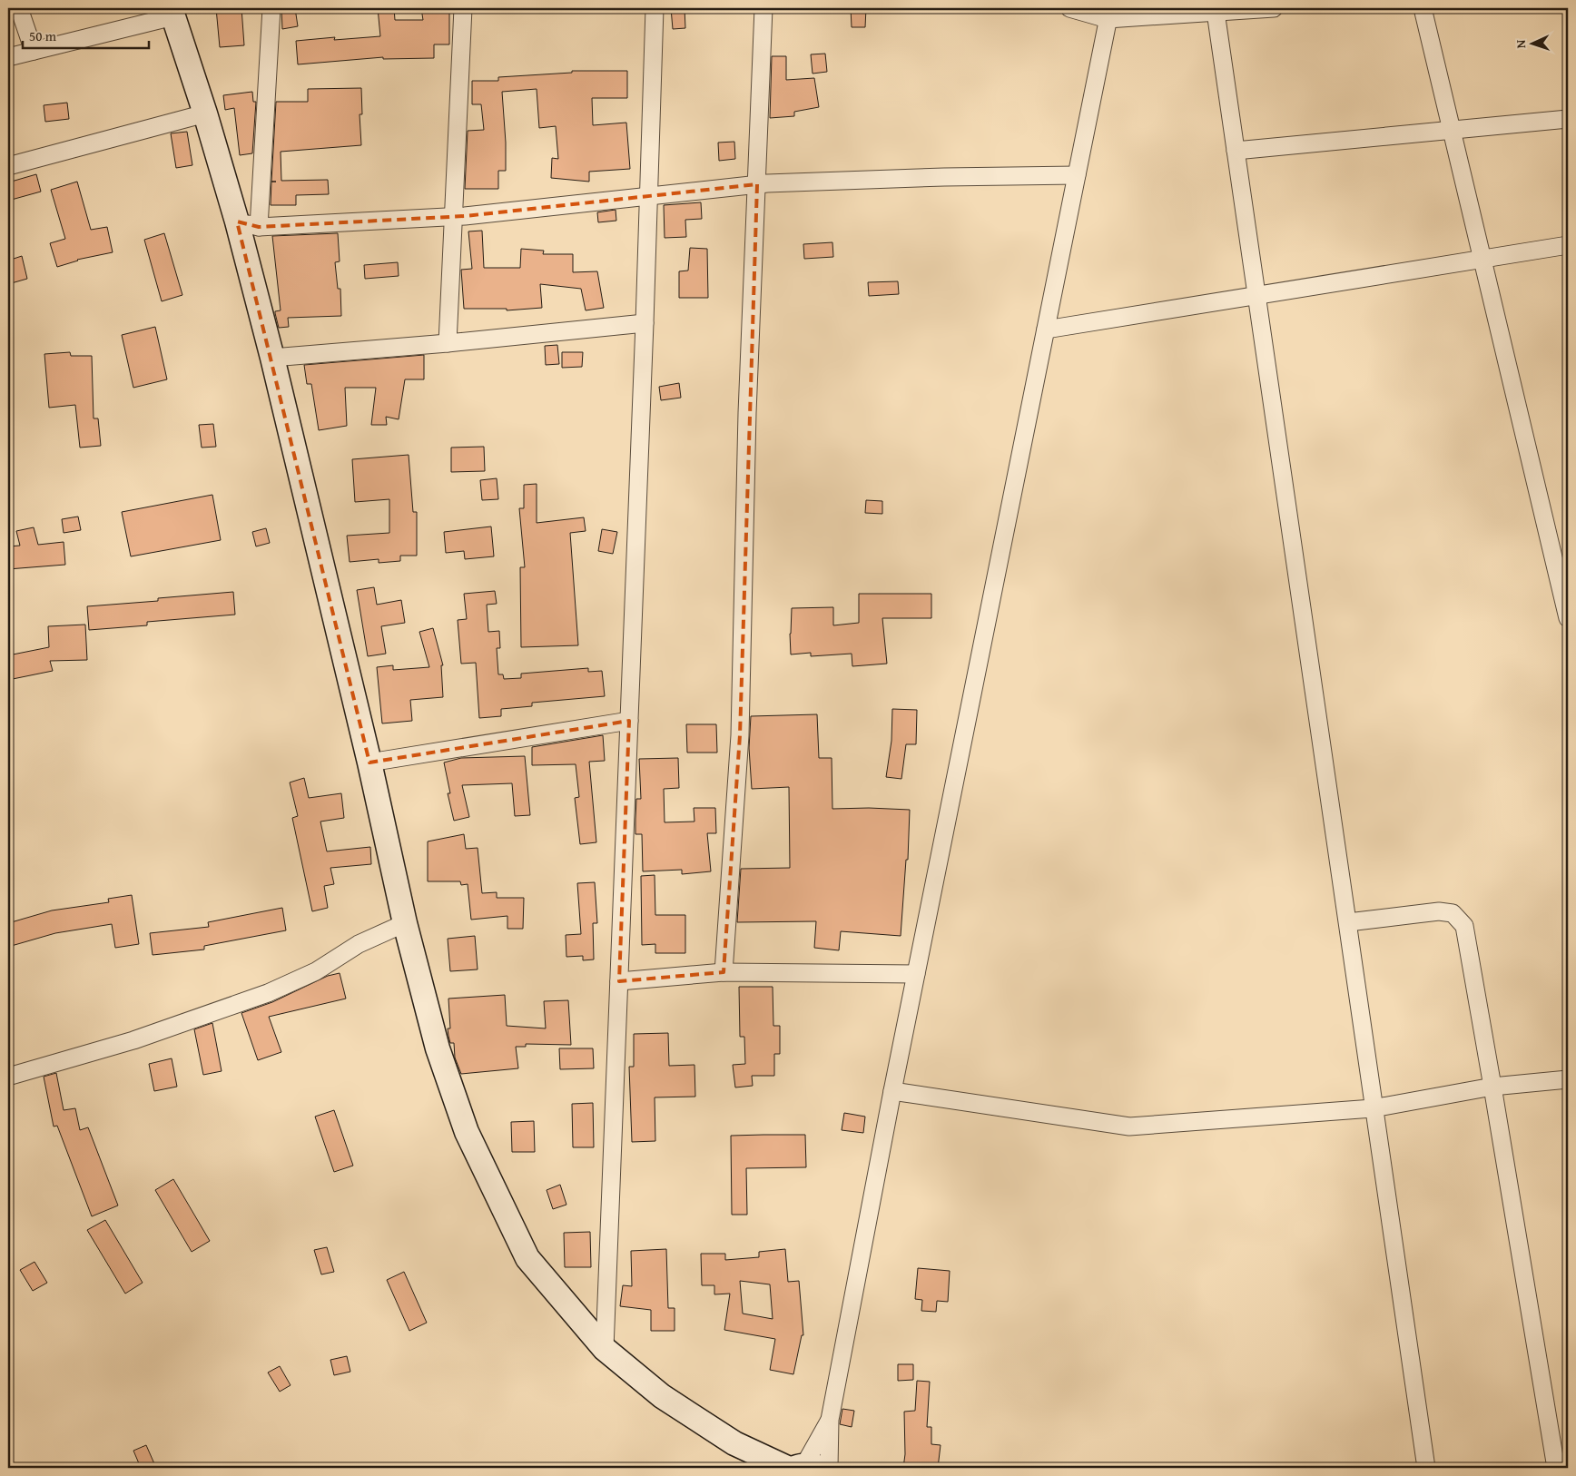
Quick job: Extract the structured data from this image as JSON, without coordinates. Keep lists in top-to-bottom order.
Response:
{
  "scale_bar": "50 m",
  "north": "left"
}
